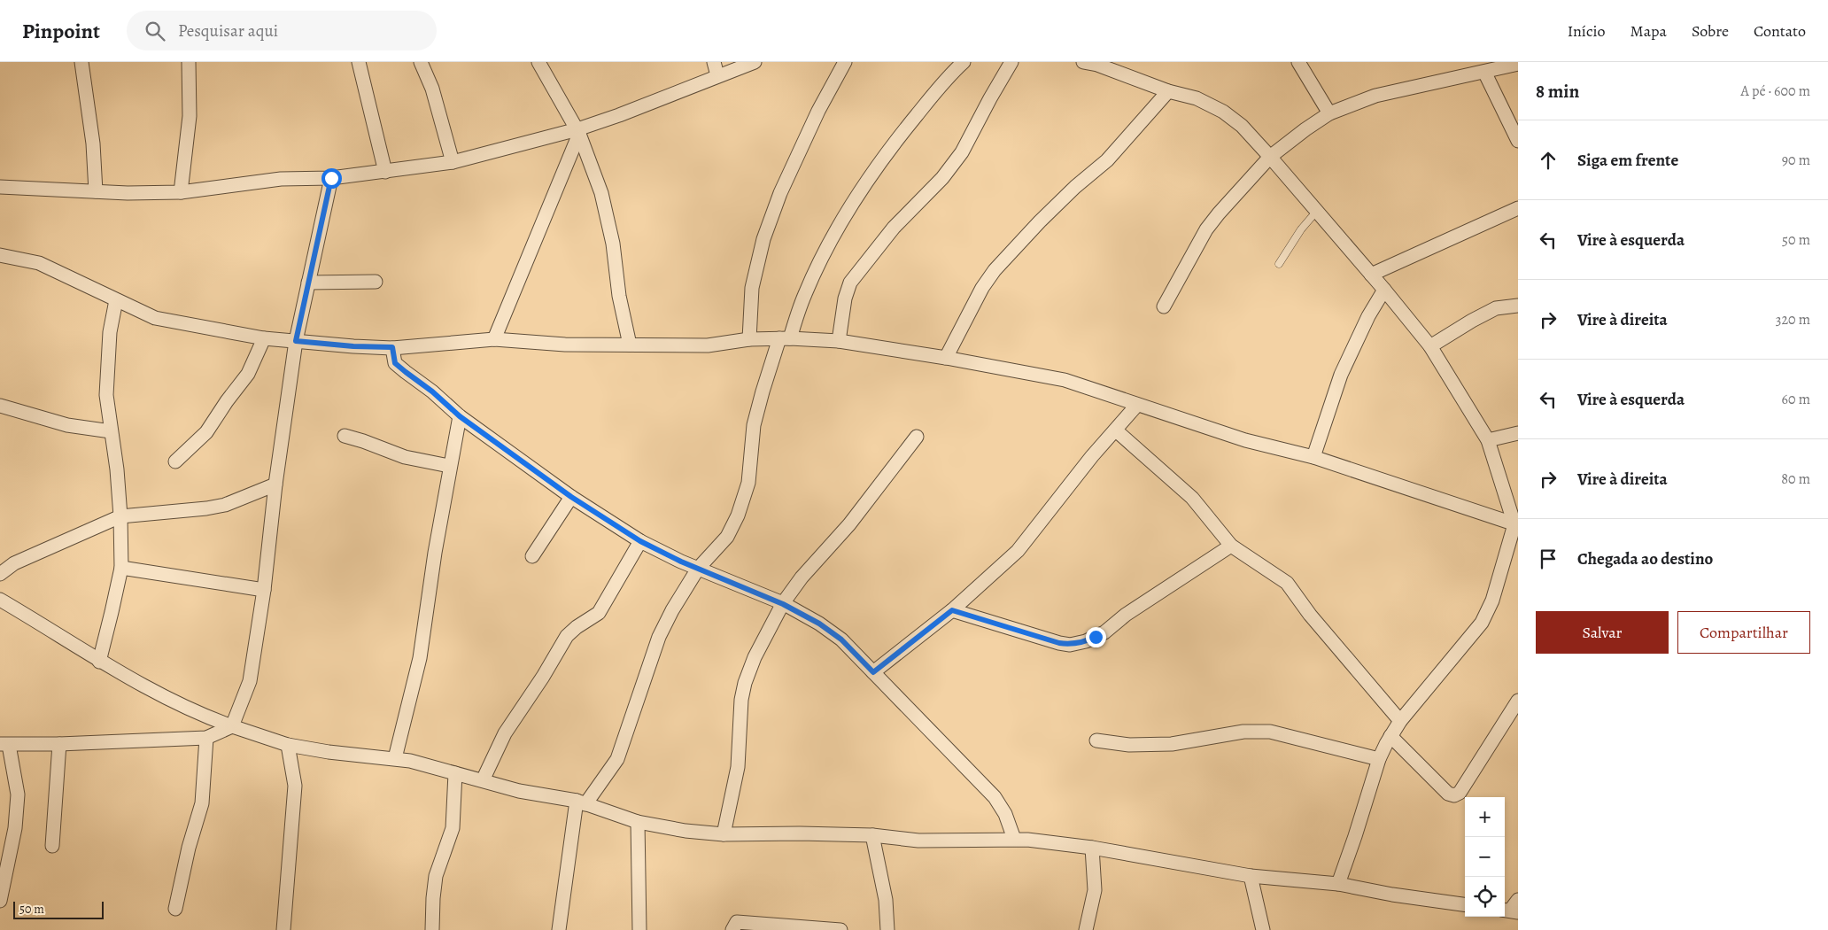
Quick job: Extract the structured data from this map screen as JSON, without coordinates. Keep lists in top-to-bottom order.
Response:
{
  "scale_bar": "50 m",
  "page": {
    "header": "Pinpoint",
    "search": "Pesquisar aqui",
    "nav": [
      "Início",
      "Mapa",
      "Sobre",
      "Contato"
    ],
    "heading": ["8 min", "A pé · 600 m"],
    "list": [
      ["Siga em frente", "90 m"],
      ["Vire à esquerda", "50 m"],
      ["Vire à direita", "320 m"],
      ["Vire à esquerda", "60 m"],
      ["Vire à direita", "80 m"],
      "Chegada ao destino"
    ],
    "buttons": ["Salvar", "Compartilhar"],
    "map_buttons": ["+", "−"],
    "scale": "50 m"
  }
}
